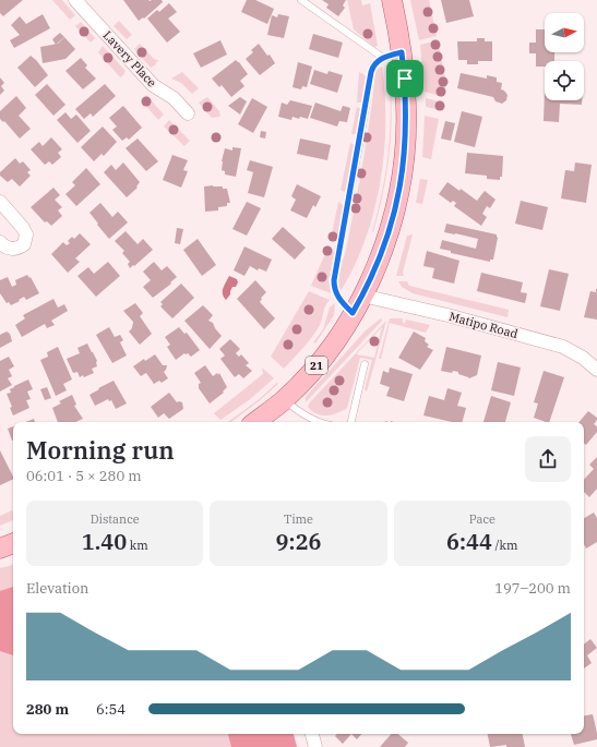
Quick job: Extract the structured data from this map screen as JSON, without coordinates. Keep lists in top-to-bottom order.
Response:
{
  "streets": {
    "main road": ["21"],
    "street": ["Lavery Place", "Matipo Road"]
  },
  "crossings": [
    ["Matipo Road", "21"]
  ],
  "north": "right",
  "page": {
    "heading": ["Morning run", "06:01 · 5 × 280 m"],
    "stats": [
      ["Distance", "1.40 km"],
      ["Time", "9:26"],
      ["Pace", "6:44 /km"]
    ],
    "chart": ["Elevation", "197–200 m"],
    "list": [
      {
        "name": "280 m",
        "note": "6:54"
      }
    ]
  }
}
